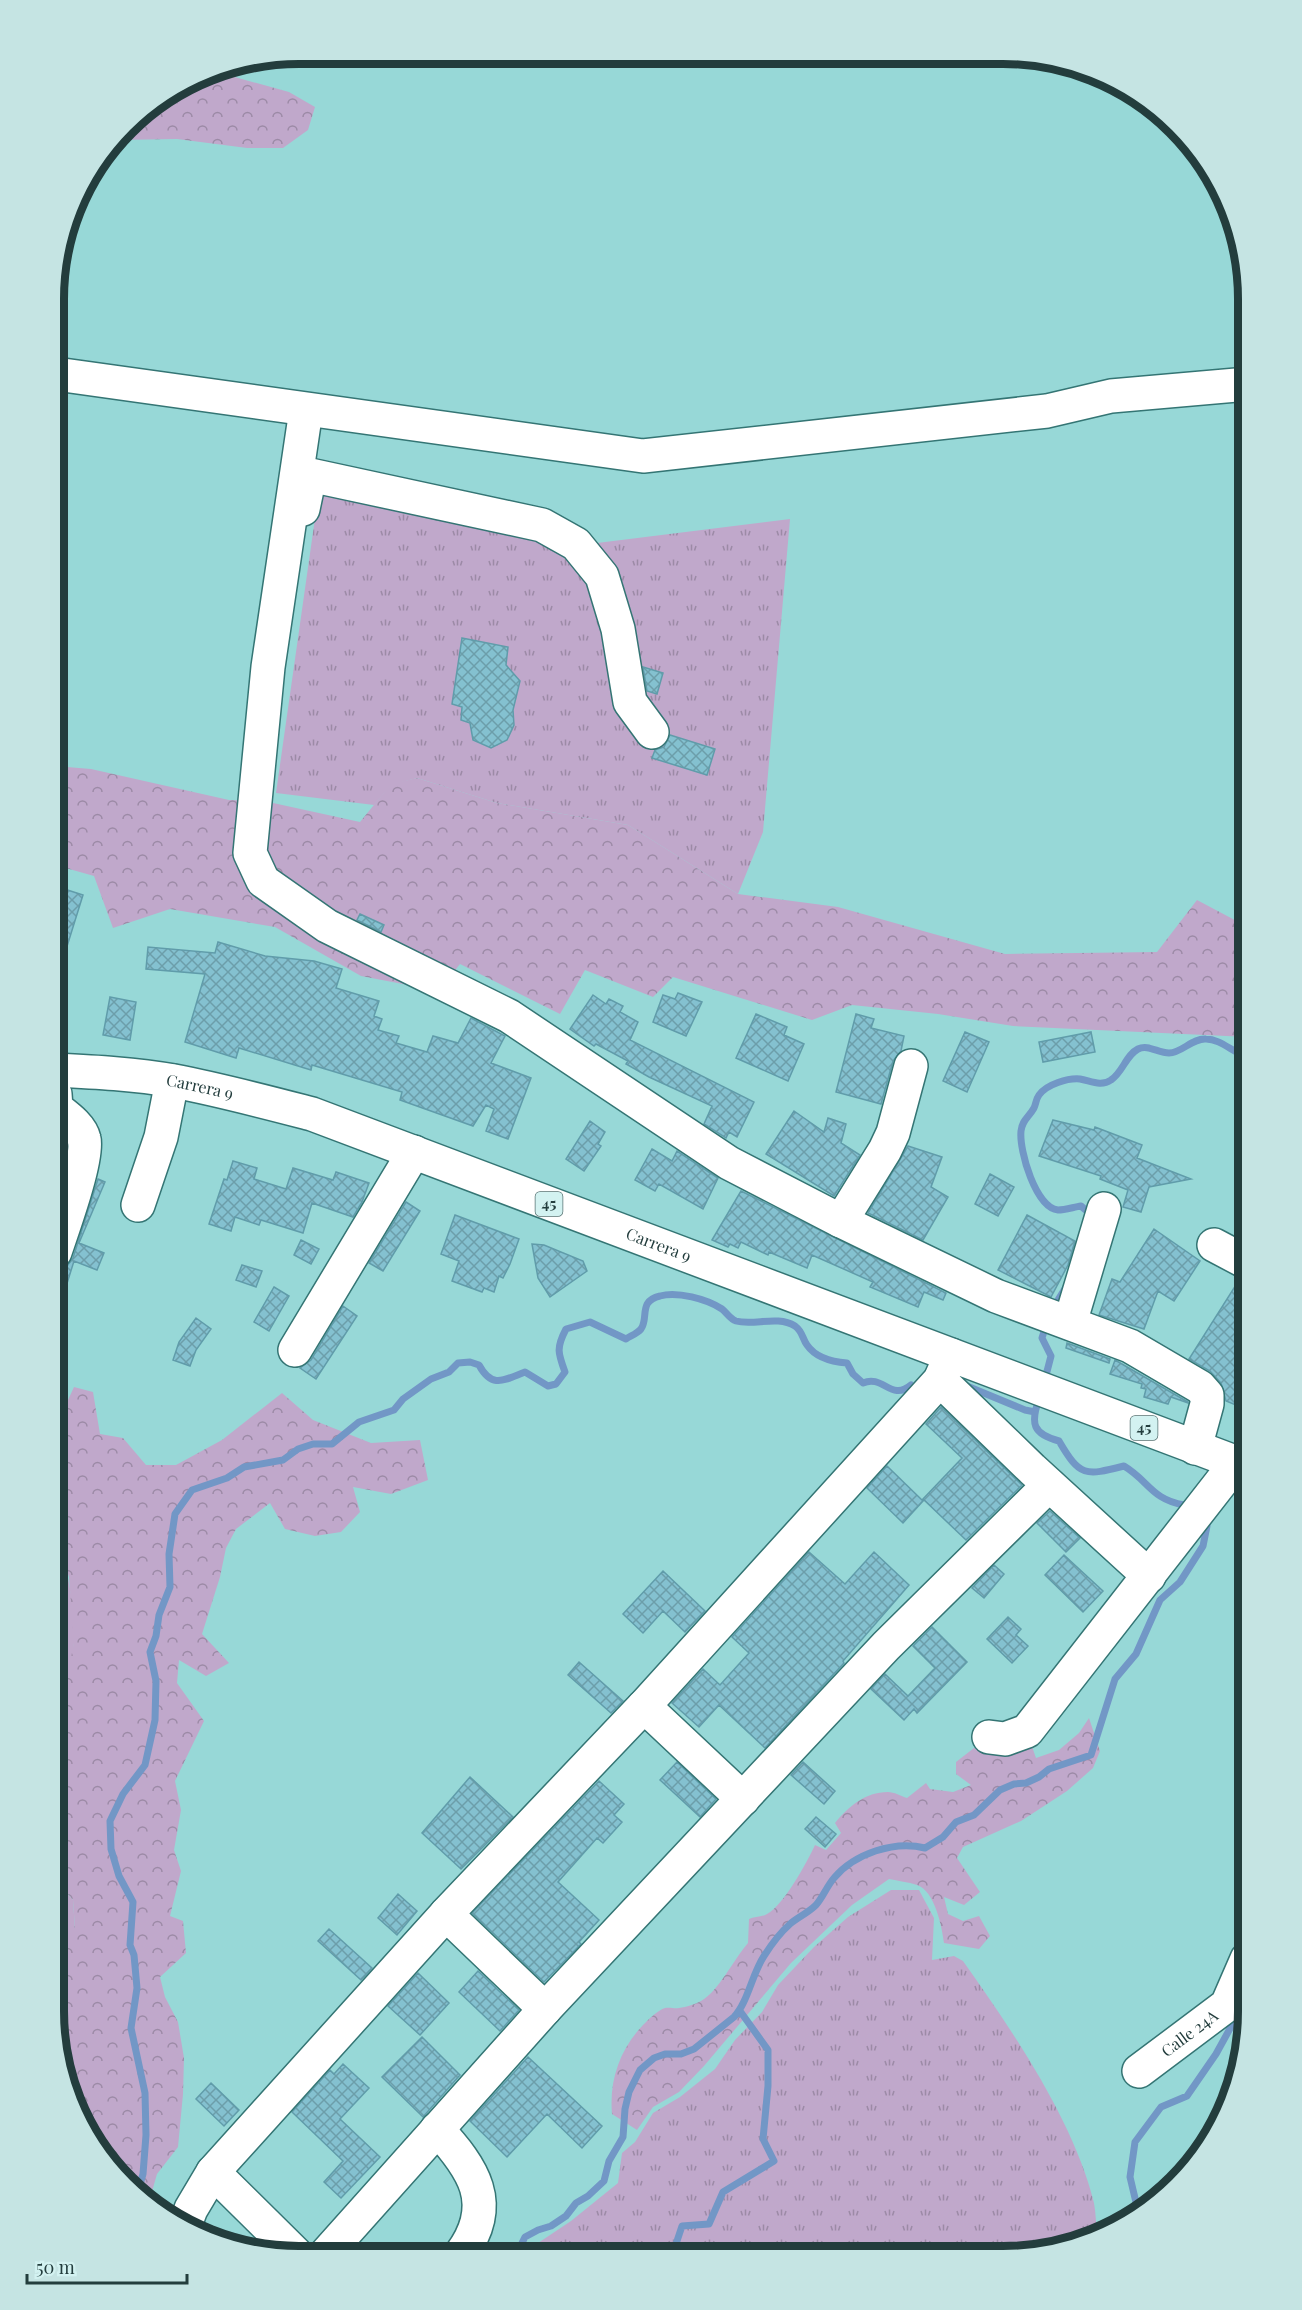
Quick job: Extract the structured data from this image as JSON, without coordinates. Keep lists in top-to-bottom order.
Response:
{
  "streets": {
    "main road": ["Carrera 9", "45", "Calle 24A"]
  },
  "scale_bar": "50 m"
}
